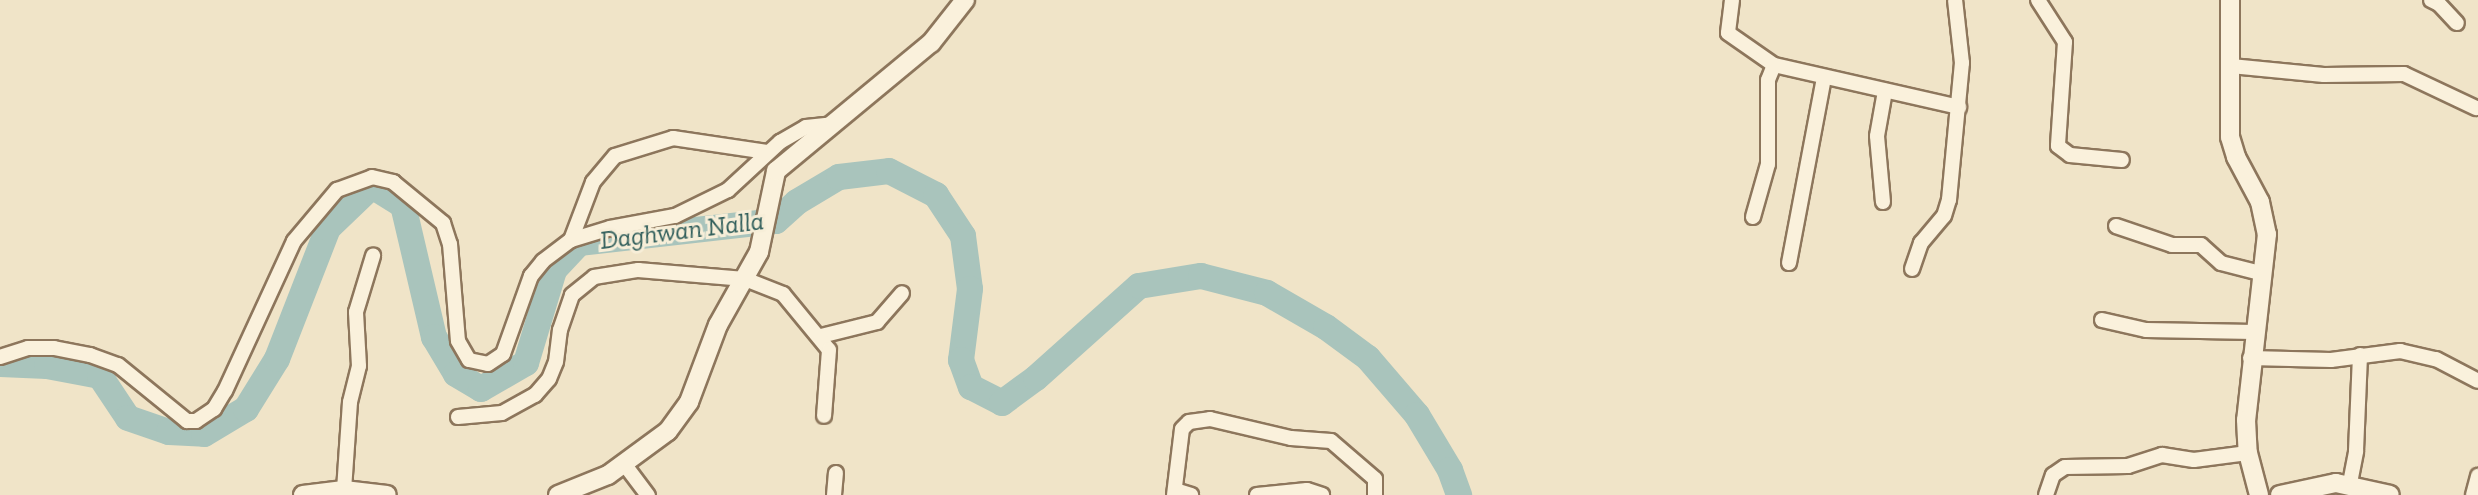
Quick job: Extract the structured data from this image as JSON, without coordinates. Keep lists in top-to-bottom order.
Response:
{
  "water": ["Daghwan Nalla"]
}
